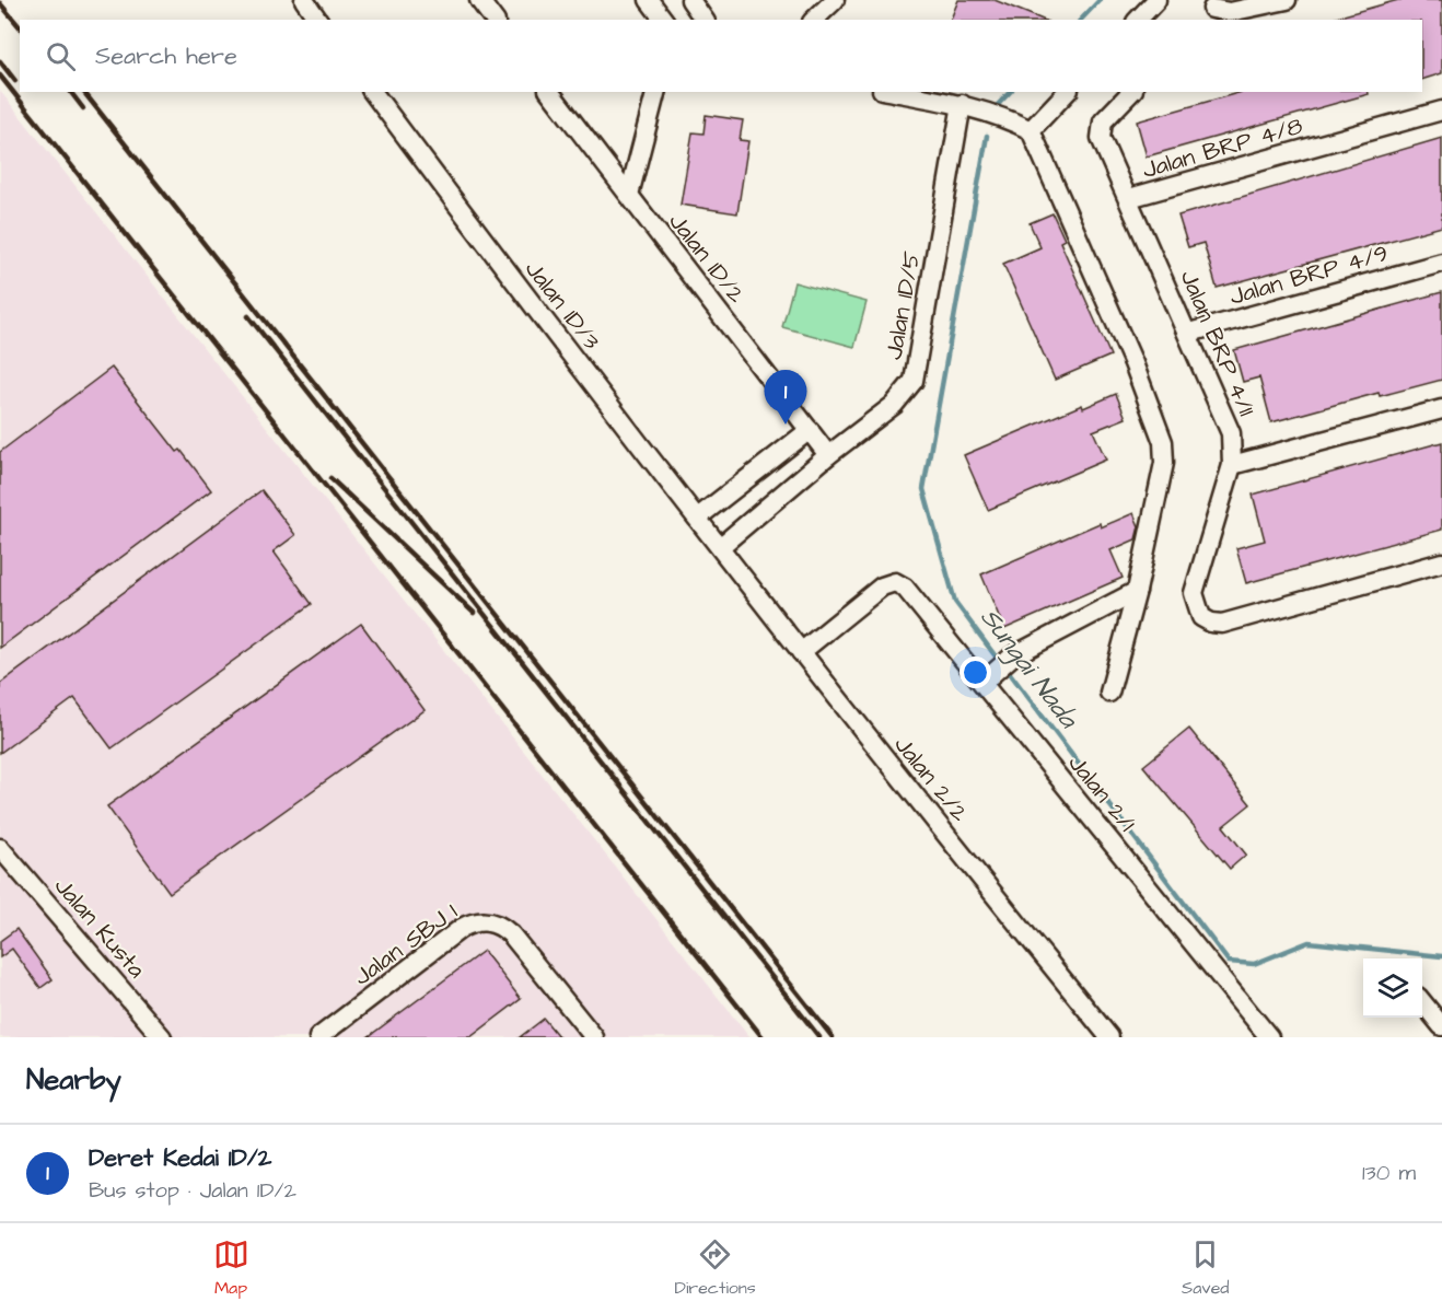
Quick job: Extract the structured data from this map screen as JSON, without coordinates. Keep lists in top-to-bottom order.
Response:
{
  "streets": {
    "street": [
      "Jalan BRP 4/8",
      "Jalan 1D/2",
      "Jalan BRP 4/9",
      "Jalan 1D/3",
      "Jalan 1D/5",
      "Jalan BRP 4/11",
      "Jalan 2/2",
      "Jalan 2/1",
      "Jalan Kusta",
      "Jalan SBJ 1"
    ]
  },
  "crossings": [
    ["Jalan BRP 4/8", "Jalan BRP 4/11"],
    ["Jalan 1D/2", "Jalan 1D/5"],
    ["Jalan BRP 4/9", "Jalan BRP 4/11"],
    ["Jalan 1D/3", "Jalan 1D/5"],
    ["Jalan 1D/3", "Jalan 2/2"],
    ["Jalan 1D/5", "Jalan 2/2"],
    ["Jalan 2/2", "Jalan 2/1"]
  ],
  "water": ["Sungai Nada"],
  "page": {
    "search": "Search here",
    "pins": "1",
    "heading": "Nearby",
    "list": [
      {
        "mark": "1",
        "name": "Deret Kedai 1D/2",
        "note": "Bus stop · Jalan 1D/2",
        "value": "130 m"
      }
    ],
    "nav": ["Map", "Directions", "Saved"]
  }
}
